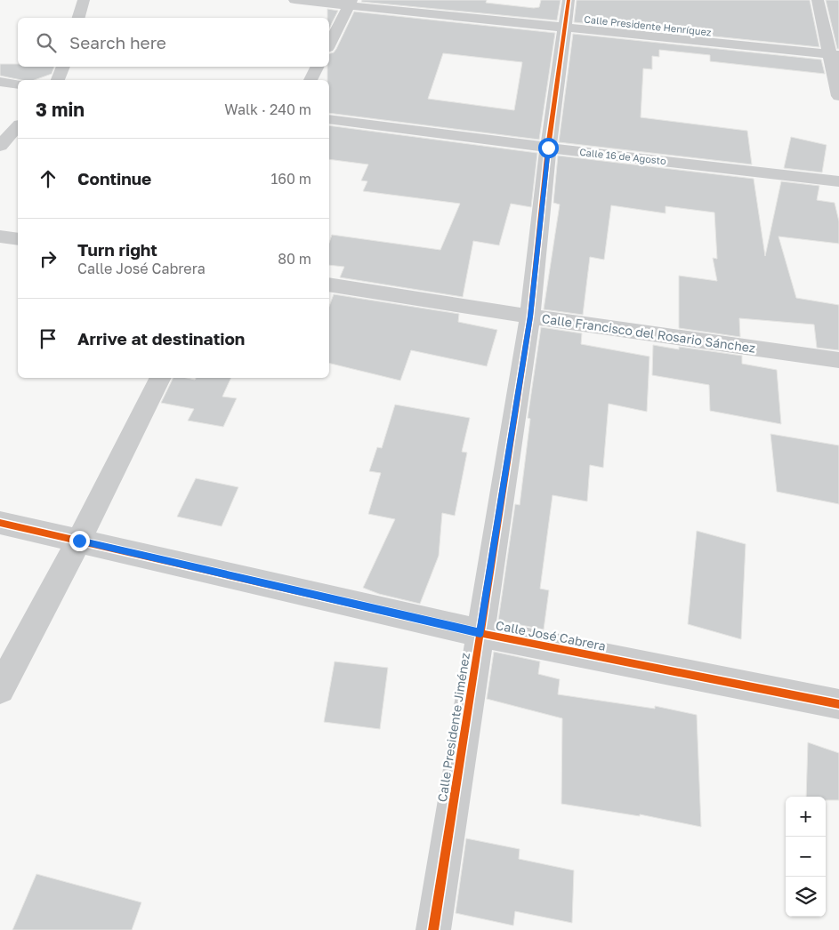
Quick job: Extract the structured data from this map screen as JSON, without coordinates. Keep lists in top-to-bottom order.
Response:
{
  "streets": {
    "street": [
      "Calle Presidente Henríquez",
      "Calle 16 de Agosto",
      "Calle Francisco del Rosario Sánchez",
      "Calle José Cabrera",
      "Calle Presidente Jiménez"
    ]
  },
  "crossings": [
    ["Calle Presidente Henríquez", "Calle Presidente Jiménez"],
    ["Calle 16 de Agosto", "Calle Presidente Jiménez"],
    ["Calle Francisco del Rosario Sánchez", "Calle Presidente Jiménez"],
    ["Calle José Cabrera", "Calle Presidente Jiménez"]
  ],
  "page": {
    "search": "Search here",
    "heading": ["3 min", "Walk · 240 m"],
    "list": [
      ["Continue", "160 m"],
      ["Turn right", "Calle José Cabrera", "80 m"],
      "Arrive at destination"
    ],
    "map_buttons": ["+", "−"]
  }
}
